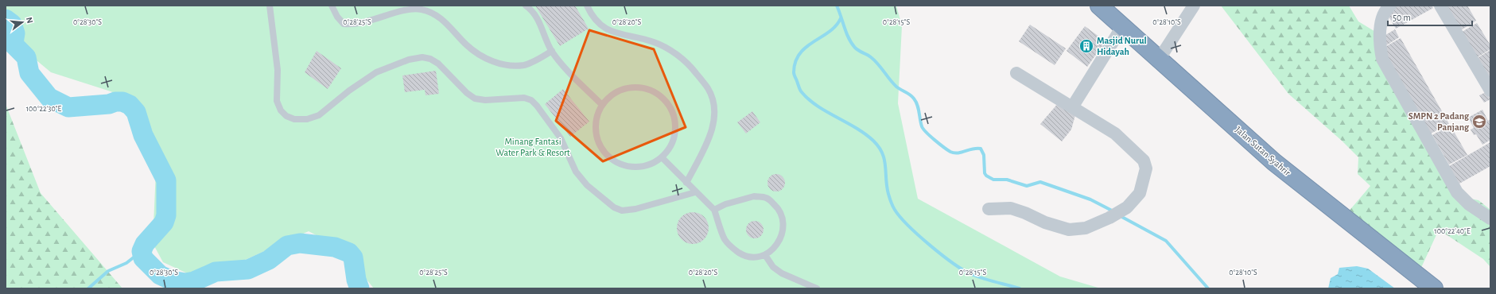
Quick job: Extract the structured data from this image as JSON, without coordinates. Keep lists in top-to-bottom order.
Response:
{
  "streets": {
    "highway": ["Jalan Sutan Syahrir"]
  },
  "parks": ["Minang Fantasi Water Park & Resort"],
  "places": {
    "building": ["Masjid Nurul Hidayah"],
    "school or university": ["SMPN 2 Padang Panjang"]
  },
  "scale_bar": "50 m",
  "north": "right",
  "coordinates": [
    "0°28'30\"S",
    "0°28'25\"S",
    "0°28'20\"S",
    "0°28'15\"S",
    "0°28'10\"S",
    "100°22'30\"E",
    "100°22'40\"E"
  ]
}
